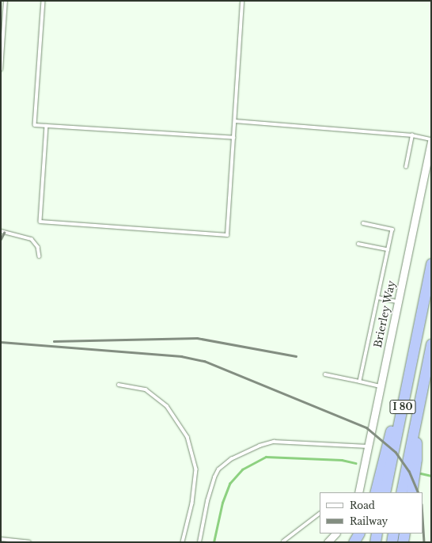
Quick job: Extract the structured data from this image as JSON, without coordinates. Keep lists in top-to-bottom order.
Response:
{
  "streets": {
    "highway": ["I 80"],
    "street": ["Brierley Way"]
  },
  "legend": ["Road", "Railway"]
}
